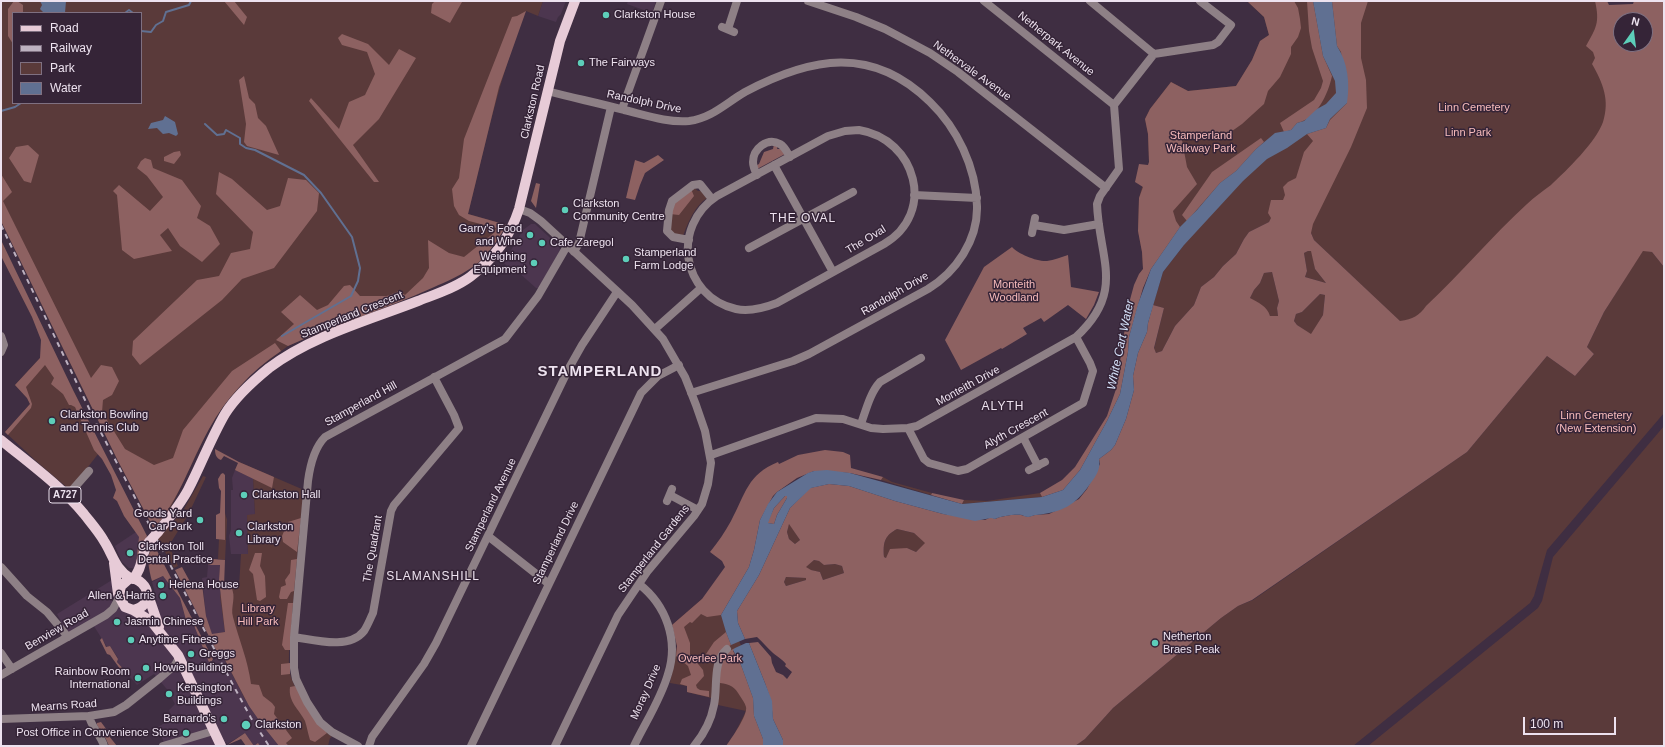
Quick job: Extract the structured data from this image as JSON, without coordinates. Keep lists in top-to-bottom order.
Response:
{
  "streets": {
    "main road": ["Clarkston Road", "Stamperland Crescent", "A727"],
    "street": [
      "Netherpark Avenue",
      "Nethervale Avenue",
      "Randolph Drive",
      "The Oval",
      "Monteith Drive",
      "Stamperland Hill",
      "Alyth Crescent",
      "Stamperland Avenue",
      "Stamperland Drive",
      "The Quadrant",
      "Stamperland Gardens",
      "Benview Road",
      "Moray Drive",
      "Mearns Road"
    ]
  },
  "crossings": [
    ["Netherpark Avenue", "Monteith Drive"],
    ["Nethervale Avenue", "Monteith Drive"],
    ["Clarkston Road", "Randolph Drive"],
    ["Clarkston Road", "Stamperland Crescent"],
    ["Clarkston Road", "Stamperland Gardens"],
    ["Randolph Drive", "Stamperland Gardens"],
    ["Stamperland Crescent", "Stamperland Gardens"],
    ["Monteith Drive", "Alyth Crescent"],
    ["Monteith Drive", "Stamperland Gardens"],
    ["Stamperland Hill", "The Quadrant"],
    ["Stamperland Hill", "Stamperland Gardens"],
    ["A727", "Benview Road"],
    ["Stamperland Avenue", "Stamperland Gardens"],
    ["Stamperland Drive", "Stamperland Gardens"],
    ["Stamperland Gardens", "Moray Drive"]
  ],
  "districts": [
    "THE OVAL",
    "STAMPERLAND",
    "ALYTH",
    "SLAMANSHILL"
  ],
  "water": ["White Cart Water"],
  "parks": [
    "Linn Cemetery",
    "Linn Park",
    "Stamperland Walkway Park",
    "Monteith Woodland",
    "Linn Cemetery (New Extension)",
    "Library Hill Park",
    "Overlee Park"
  ],
  "places": [
    "Clarkston House",
    "The Fairways",
    "Clarkston Community Centre",
    "Garry's Food and Wine",
    "Cafe Zaregol",
    "Stamperland Farm Lodge",
    "Weighing Equipment",
    "Clarkston Bowling and Tennis Club",
    "Clarkston Hall",
    "Goods Yard Car Park",
    "Clarkston Library",
    "Clarkston Toll Dental Practice",
    "Helena House",
    "Allen & Harris",
    "Jasmin Chinese",
    "Anytime Fitness",
    "Netherton Braes Peak",
    "Greggs",
    "Howie Buildings",
    "Rainbow Room International",
    "Kensington Buildings",
    "Barnardo's",
    "Clarkston",
    "Post Office in Convenience Store"
  ],
  "legend": [
    "Road",
    "Railway",
    "Park",
    "Water"
  ],
  "scale_bar": "100 m",
  "north": "top"
}
